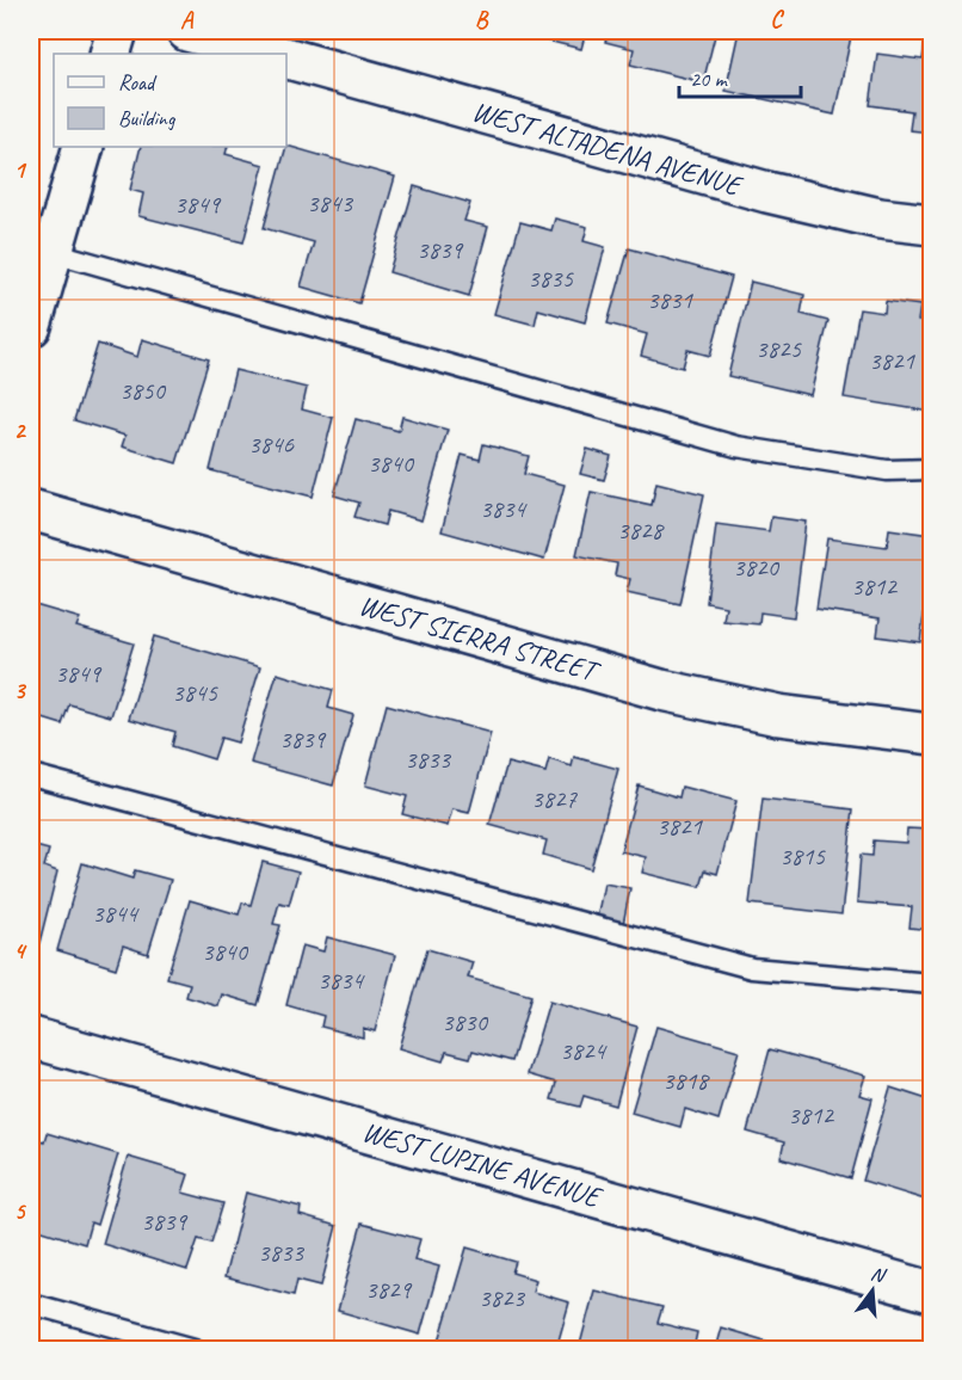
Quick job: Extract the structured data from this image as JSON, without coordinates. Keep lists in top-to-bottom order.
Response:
{
  "streets": {
    "street": ["WEST ALTADENA AVENUE", "WEST SIERRA STREET", "WEST LUPINE AVENUE"]
  },
  "house_numbers": [
    "3843",
    "3849",
    "3839",
    "3835",
    "3831",
    "3825",
    "3821",
    "3850",
    "3846",
    "3840",
    "3834",
    "3828",
    "3820",
    "3812",
    "3849",
    "3845",
    "3839",
    "3833",
    "3827",
    "3821",
    "3815",
    "3844",
    "3840",
    "3834",
    "3830",
    "3824",
    "3818",
    "3812",
    "3839",
    "3833",
    "3829",
    "3823"
  ],
  "legend": ["Road", "Building"],
  "scale_bar": "20 m",
  "north": "top",
  "grid": {
    "columns": ["A", "B", "C"],
    "rows": [
      "1",
      "2",
      "3",
      "4",
      "5"
    ]
  }
}
